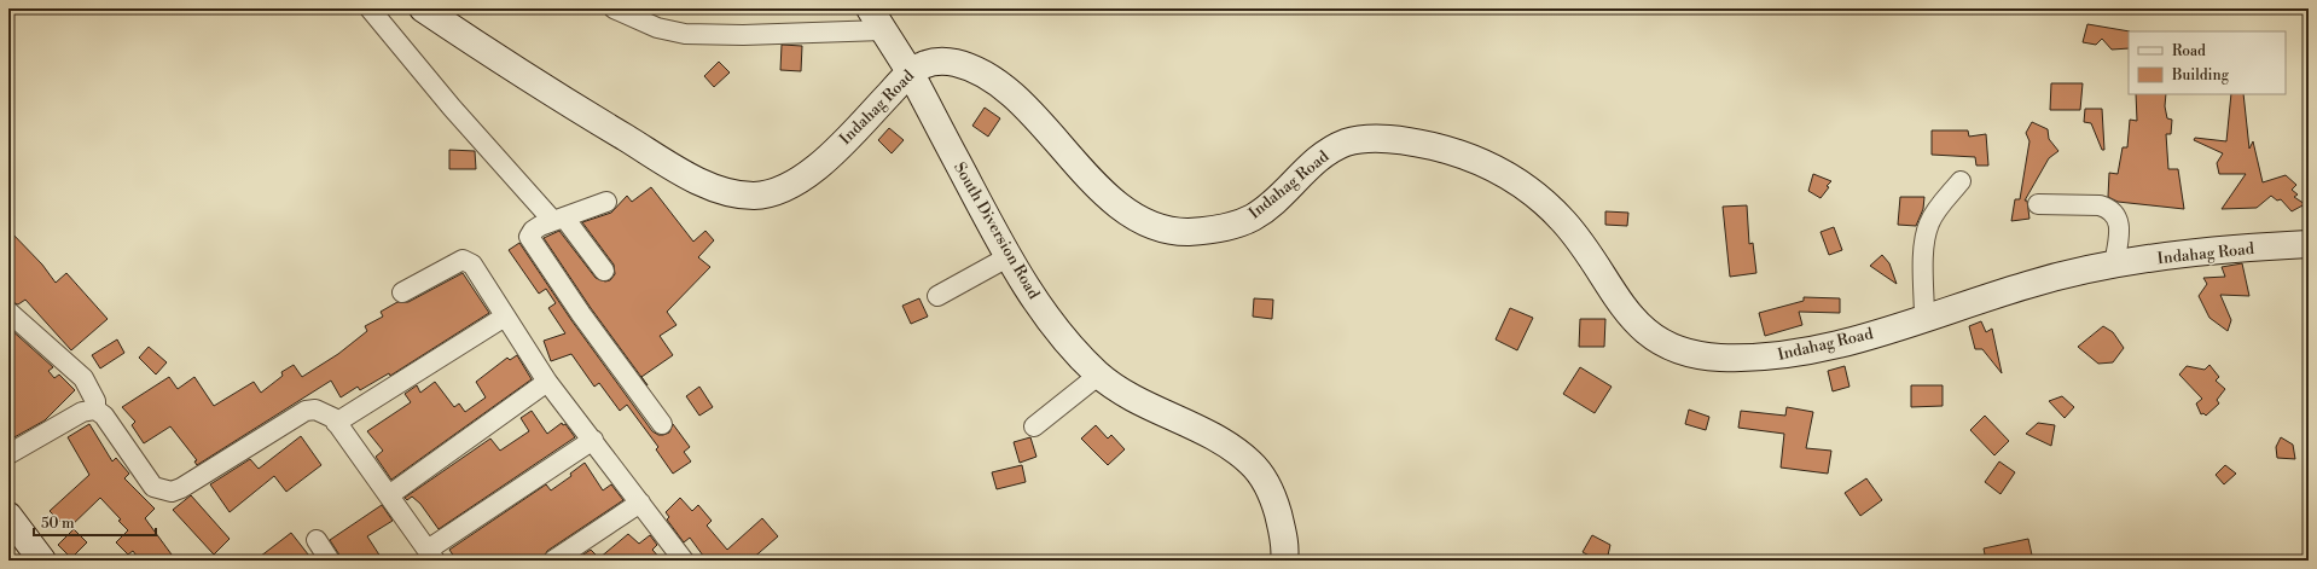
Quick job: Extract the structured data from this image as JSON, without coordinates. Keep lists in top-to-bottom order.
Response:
{
  "streets": {
    "main road": ["Indahag Road", "South Diversion Road"]
  },
  "crossings": [
    ["Indahag Road", "South Diversion Road"]
  ],
  "legend": ["Road", "Building"],
  "scale_bar": "50 m"
}
